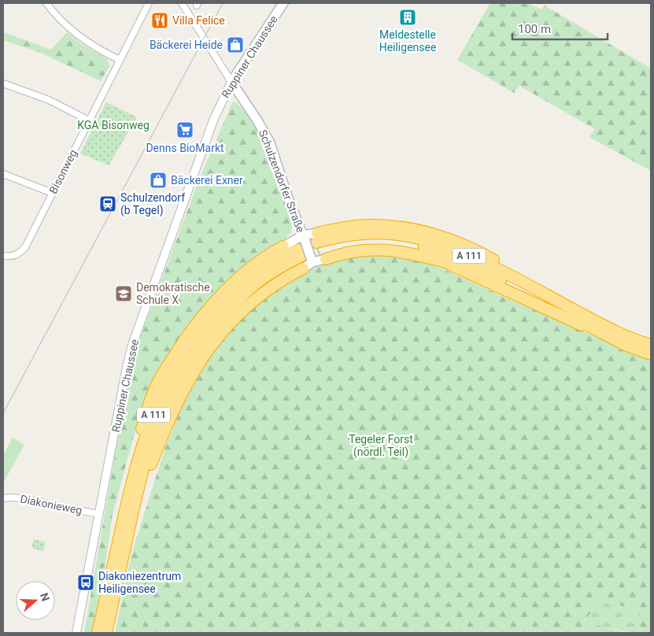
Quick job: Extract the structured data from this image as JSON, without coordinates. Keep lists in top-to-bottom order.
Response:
{
  "streets": {
    "highway": ["A 111"],
    "main road": ["Ruppiner Chaussee", "Schulzendorfer Straße"],
    "street": ["Bisonweg", "Diakonieweg"]
  },
  "crossings": [
    ["Ruppiner Chaussee", "Schulzendorfer Straße"],
    ["Ruppiner Chaussee", "Diakonieweg"],
    ["Schulzendorfer Straße", "A 111"]
  ],
  "parks": ["KGA Bisonweg", "Tegeler Forst (nördl. Teil)"],
  "places": {
    "building": ["Meldestelle Heiligensee"],
    "restaurant": ["Villa Felice"],
    "shop": ["Bäckerei Heide", "Bäckerei Exner"],
    "supermarket": ["Denns BioMarkt"],
    "station": ["Schulzendorf (b Tegel)"],
    "school or university": ["Demokratische Schule X"],
    "bus stop": ["Diakoniezentrum Heiligensee"]
  },
  "scale_bar": "100 m",
  "north": "right"
}
